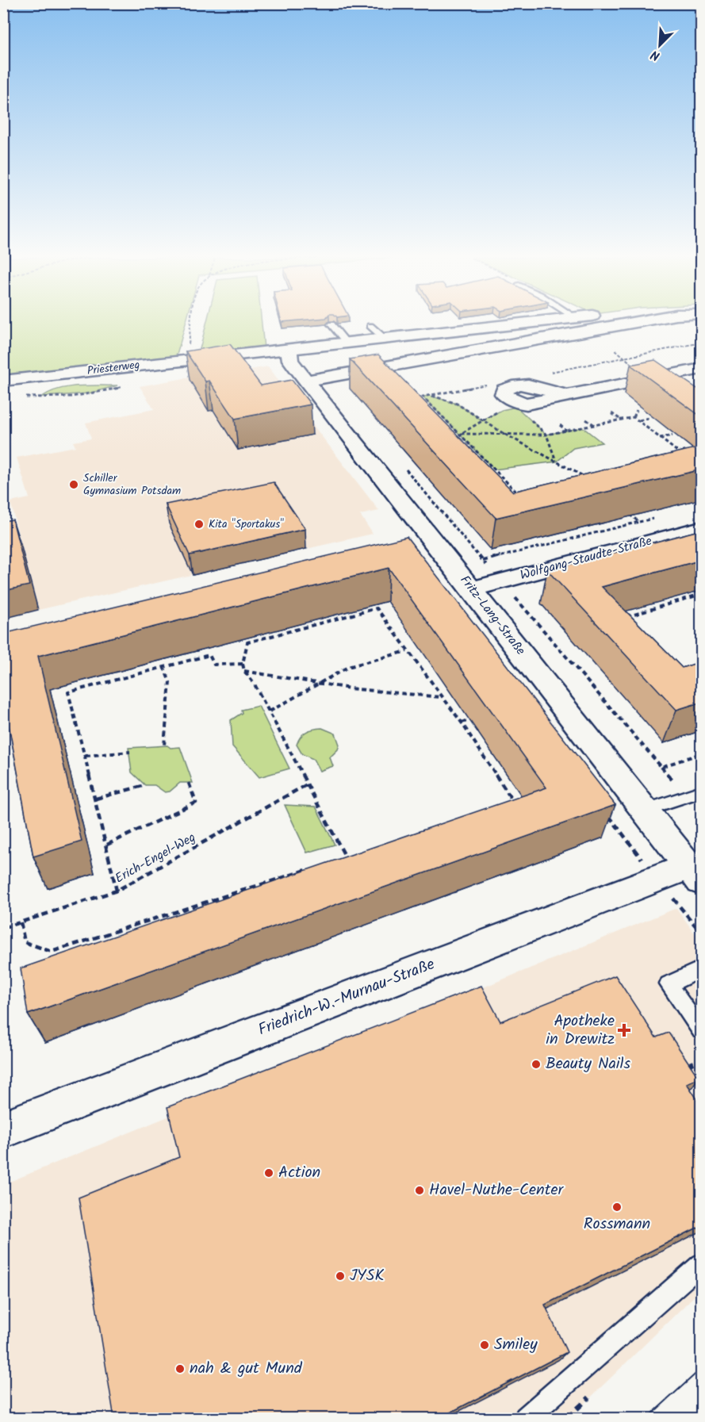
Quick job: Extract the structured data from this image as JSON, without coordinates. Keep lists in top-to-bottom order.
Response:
{
  "streets": {
    "street": [
      "Priesterweg",
      "Wolfgang-Staudte-Straße",
      "Fritz-Lang-Straße",
      "Friedrich-W.-Murnau-Straße"
    ],
    "path": ["Erich-Engel-Weg"]
  },
  "crossings": [
    ["Priesterweg", "Fritz-Lang-Straße"],
    ["Wolfgang-Staudte-Straße", "Fritz-Lang-Straße"],
    ["Fritz-Lang-Straße", "Friedrich-W.-Murnau-Straße"]
  ],
  "places": {
    "other": [
      "Schiller Gymnasium Potsdam",
      "Kita \"Sportakus\"",
      "Beauty Nails",
      "Action",
      "Havel-Nuthe-Center",
      "Rossmann",
      "JYSK",
      "Smiley",
      "nah & gut Mund"
    ],
    "health": ["Apotheke in Drewitz"]
  },
  "north": "bottom left"
}
